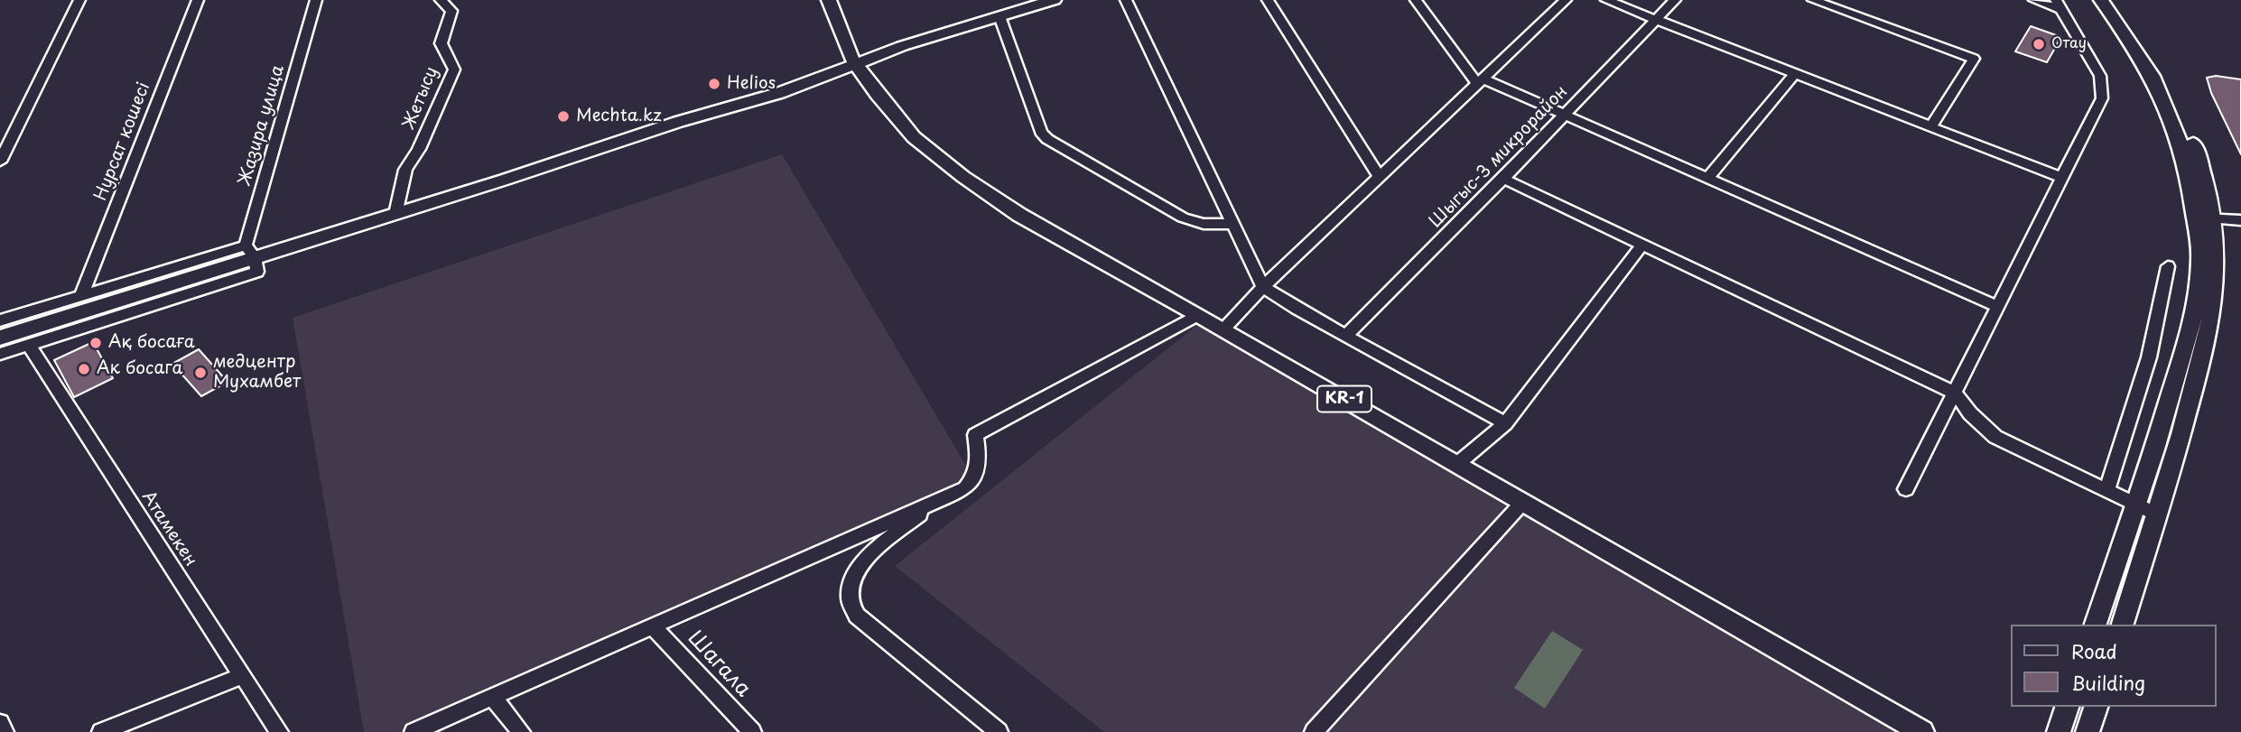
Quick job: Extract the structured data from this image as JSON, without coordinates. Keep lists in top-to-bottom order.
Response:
{
  "streets": {
    "main road": ["KR-1"],
    "street": [
      "Жетысу",
      "Жазира улица",
      "Нурсат кошесi",
      "Шыгыс-3 микрорайон",
      "Атамекен",
      "Шагала"
    ]
  },
  "crossings": [
    ["Жазира улица", "Атамекен"]
  ],
  "places": [
    "Отау",
    "Helios",
    "Mechta.kz",
    "Ақ босаға",
    "Ак босага",
    "медцентр Мухамбет"
  ],
  "legend": ["Road", "Building"]
}
